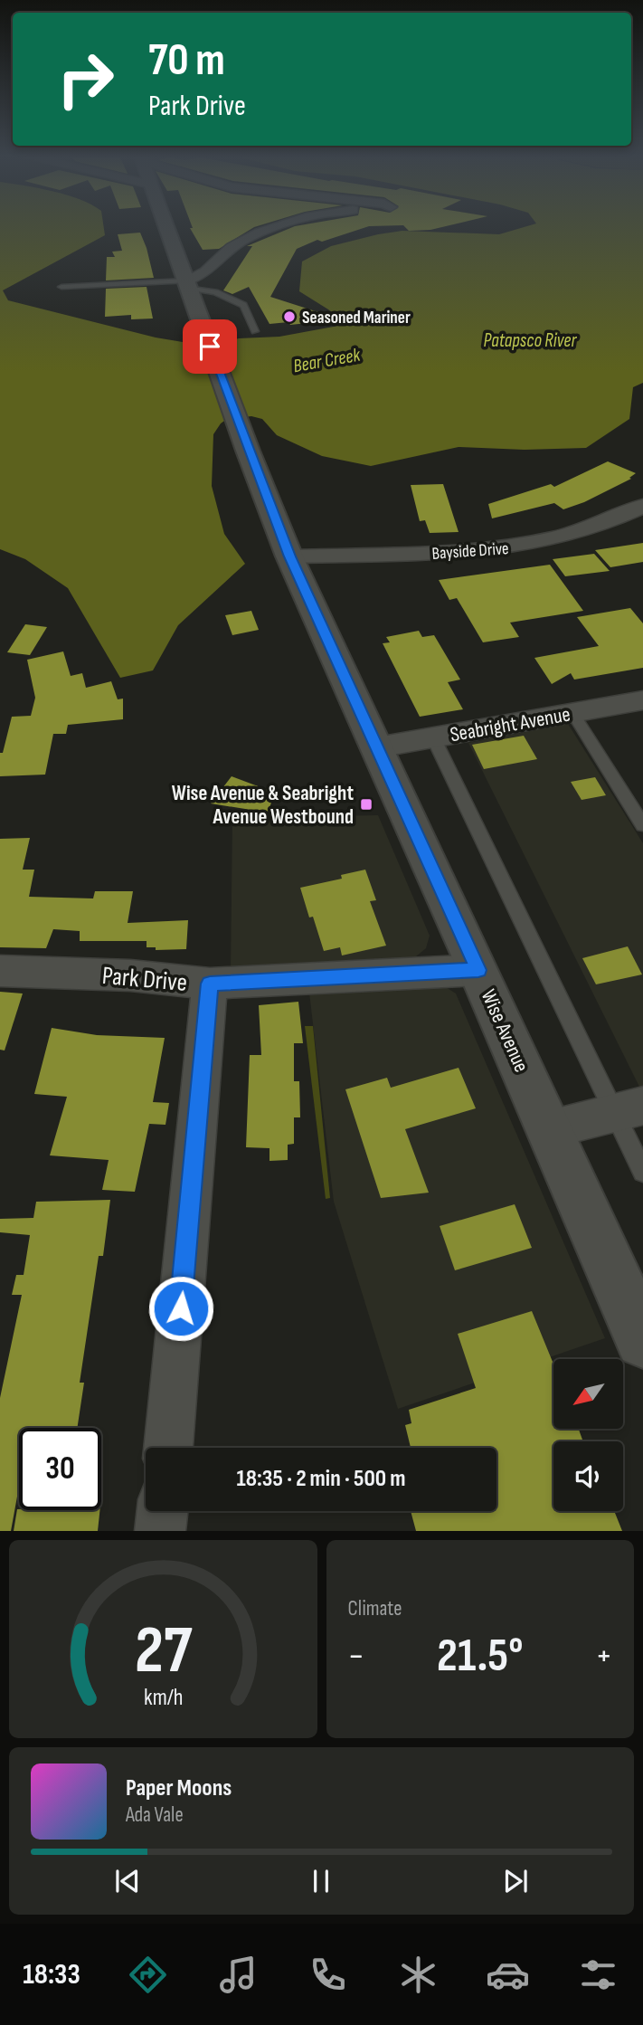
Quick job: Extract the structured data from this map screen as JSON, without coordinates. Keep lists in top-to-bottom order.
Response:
{
  "streets": {
    "main road": ["Wise Avenue"],
    "street": ["Bayside Drive", "Seabright Avenue", "Park Drive"]
  },
  "crossings": [
    ["Bayside Drive", "Wise Avenue"],
    ["Seabright Avenue", "Wise Avenue"],
    ["Park Drive", "Wise Avenue"]
  ],
  "water": ["Patapsco River", "Bear Creek"],
  "places": {
    "other": ["Seasoned Mariner"],
    "transit": ["Wise Avenue & Seabright Avenue Westbound"]
  },
  "north": "bottom left",
  "page": {
    "turn": ["70 m", "Park Drive"],
    "limit": "30",
    "trip": "18:35 · 2 min · 500 m",
    "tile": "Climate",
    "heat": ["−", "21.5°", "+"],
    "song": ["Paper Moons", "Ada Vale"],
    "tabs": "18:33",
    "gauge": ["27", "km/h"]
  }
}
